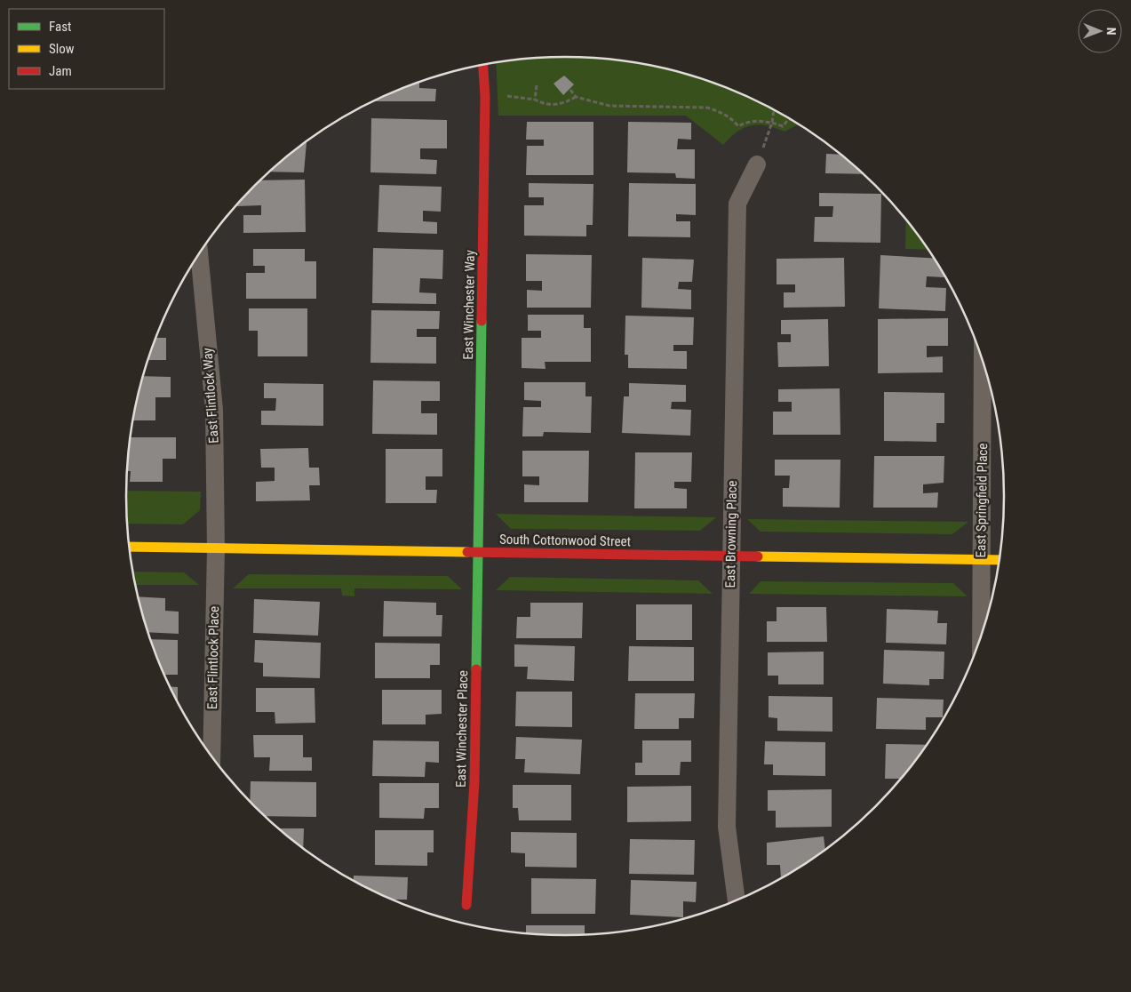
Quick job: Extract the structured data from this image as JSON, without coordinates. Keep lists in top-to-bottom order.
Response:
{
  "streets": {
    "street": [
      "East Winchester Way",
      "East Flintlock Way",
      "East Springfield Place",
      "East Browning Place",
      "South Cottonwood Street",
      "East Flintlock Place",
      "East Winchester Place"
    ]
  },
  "crossings": [
    ["East Winchester Way", "South Cottonwood Street"],
    ["East Winchester Way", "East Winchester Place"],
    ["East Flintlock Way", "South Cottonwood Street"],
    ["East Flintlock Way", "East Flintlock Place"],
    ["East Springfield Place", "South Cottonwood Street"],
    ["East Browning Place", "South Cottonwood Street"],
    ["South Cottonwood Street", "East Flintlock Place"],
    ["South Cottonwood Street", "East Winchester Place"]
  ],
  "legend": ["Fast", "Slow", "Jam"],
  "north": "right"
}
